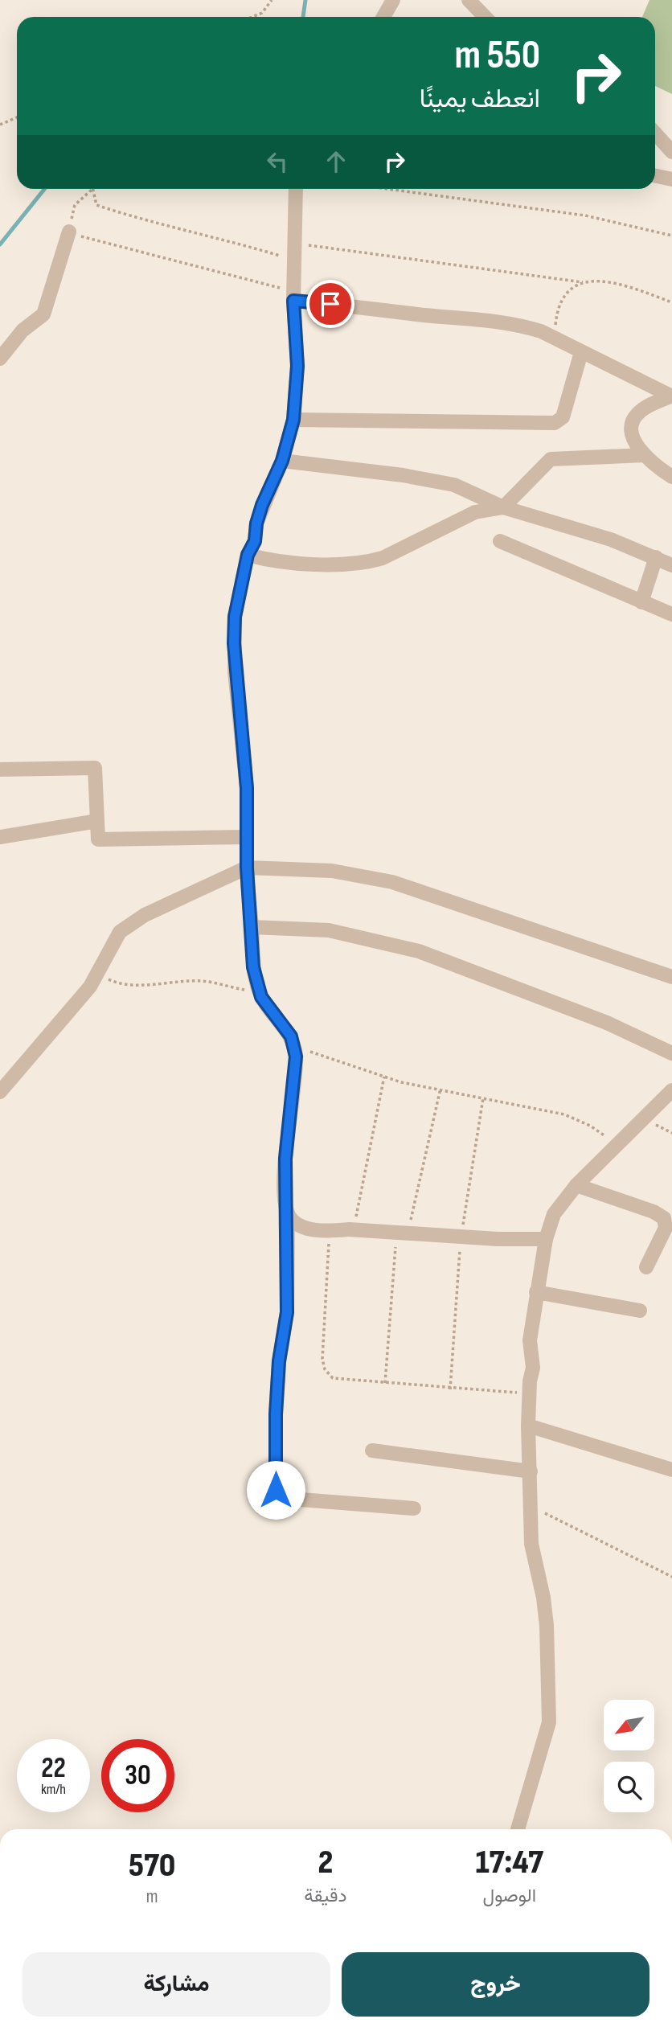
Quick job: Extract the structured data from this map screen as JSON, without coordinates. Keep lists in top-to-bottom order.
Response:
{
  "north": "bottom left",
  "page": {
    "turn": ["550 m", "انعطف يمينًا"],
    "speed": "22 km/h",
    "limit": "30",
    "eta": [
      "17:47",
      "الوصول",
      "2",
      "دقيقة",
      "570",
      "m"
    ],
    "buttons": ["خروج", "مشاركة"]
  }
}
